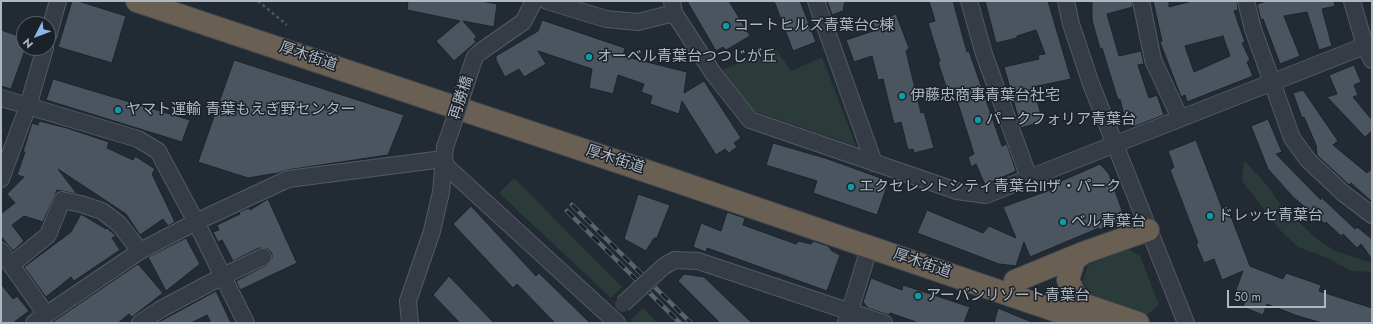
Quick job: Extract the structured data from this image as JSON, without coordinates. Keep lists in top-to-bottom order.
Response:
{
  "streets": {
    "highway": ["厚木街道"],
    "street": ["再勝橋"]
  },
  "places": [
    "コートヒルズ青葉台C棟",
    "オーベル青葉台つつじが丘",
    "伊藤忠商事青葉台社宅",
    "ヤマト運輸 青葉もえぎ野センター",
    "パークフォリア青葉台",
    "エクセレントシティ青葉台IIザ・パーク",
    "ドレッセ青葉台",
    "ベル青葉台",
    "アーバンリゾート青葉台"
  ],
  "scale_bar": "50 m",
  "north": "bottom left"
}
